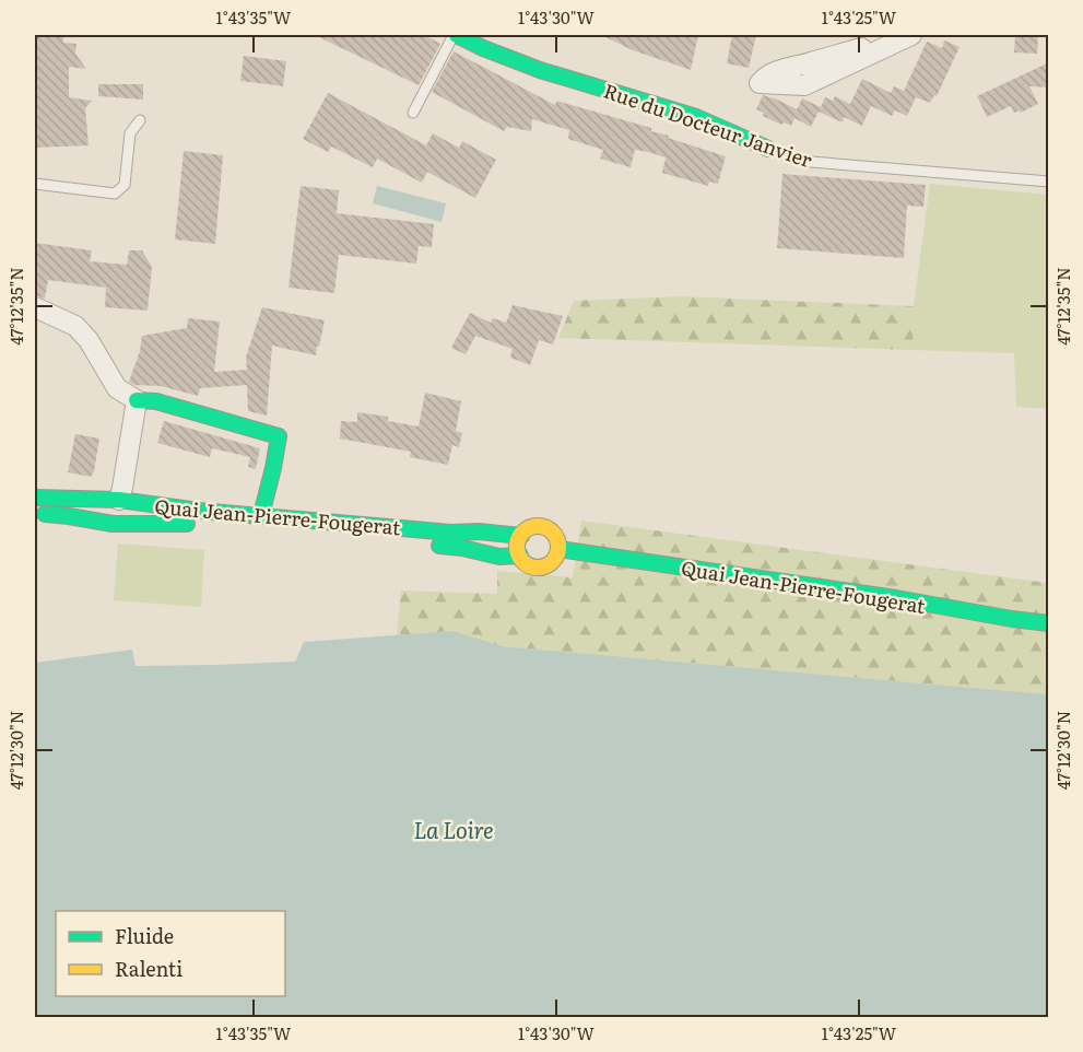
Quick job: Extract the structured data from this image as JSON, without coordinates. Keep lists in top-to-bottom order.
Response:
{
  "streets": {
    "main road": ["Rue du Docteur Janvier", "Quai Jean-Pierre-Fougerat"]
  },
  "water": ["La Loire"],
  "legend": ["Fluide", "Ralenti"],
  "coordinates": [
    "1°43'35\"W",
    "1°43'30\"W",
    "1°43'25\"W",
    "47°12'35\"N",
    "47°12'30\"N"
  ]
}
